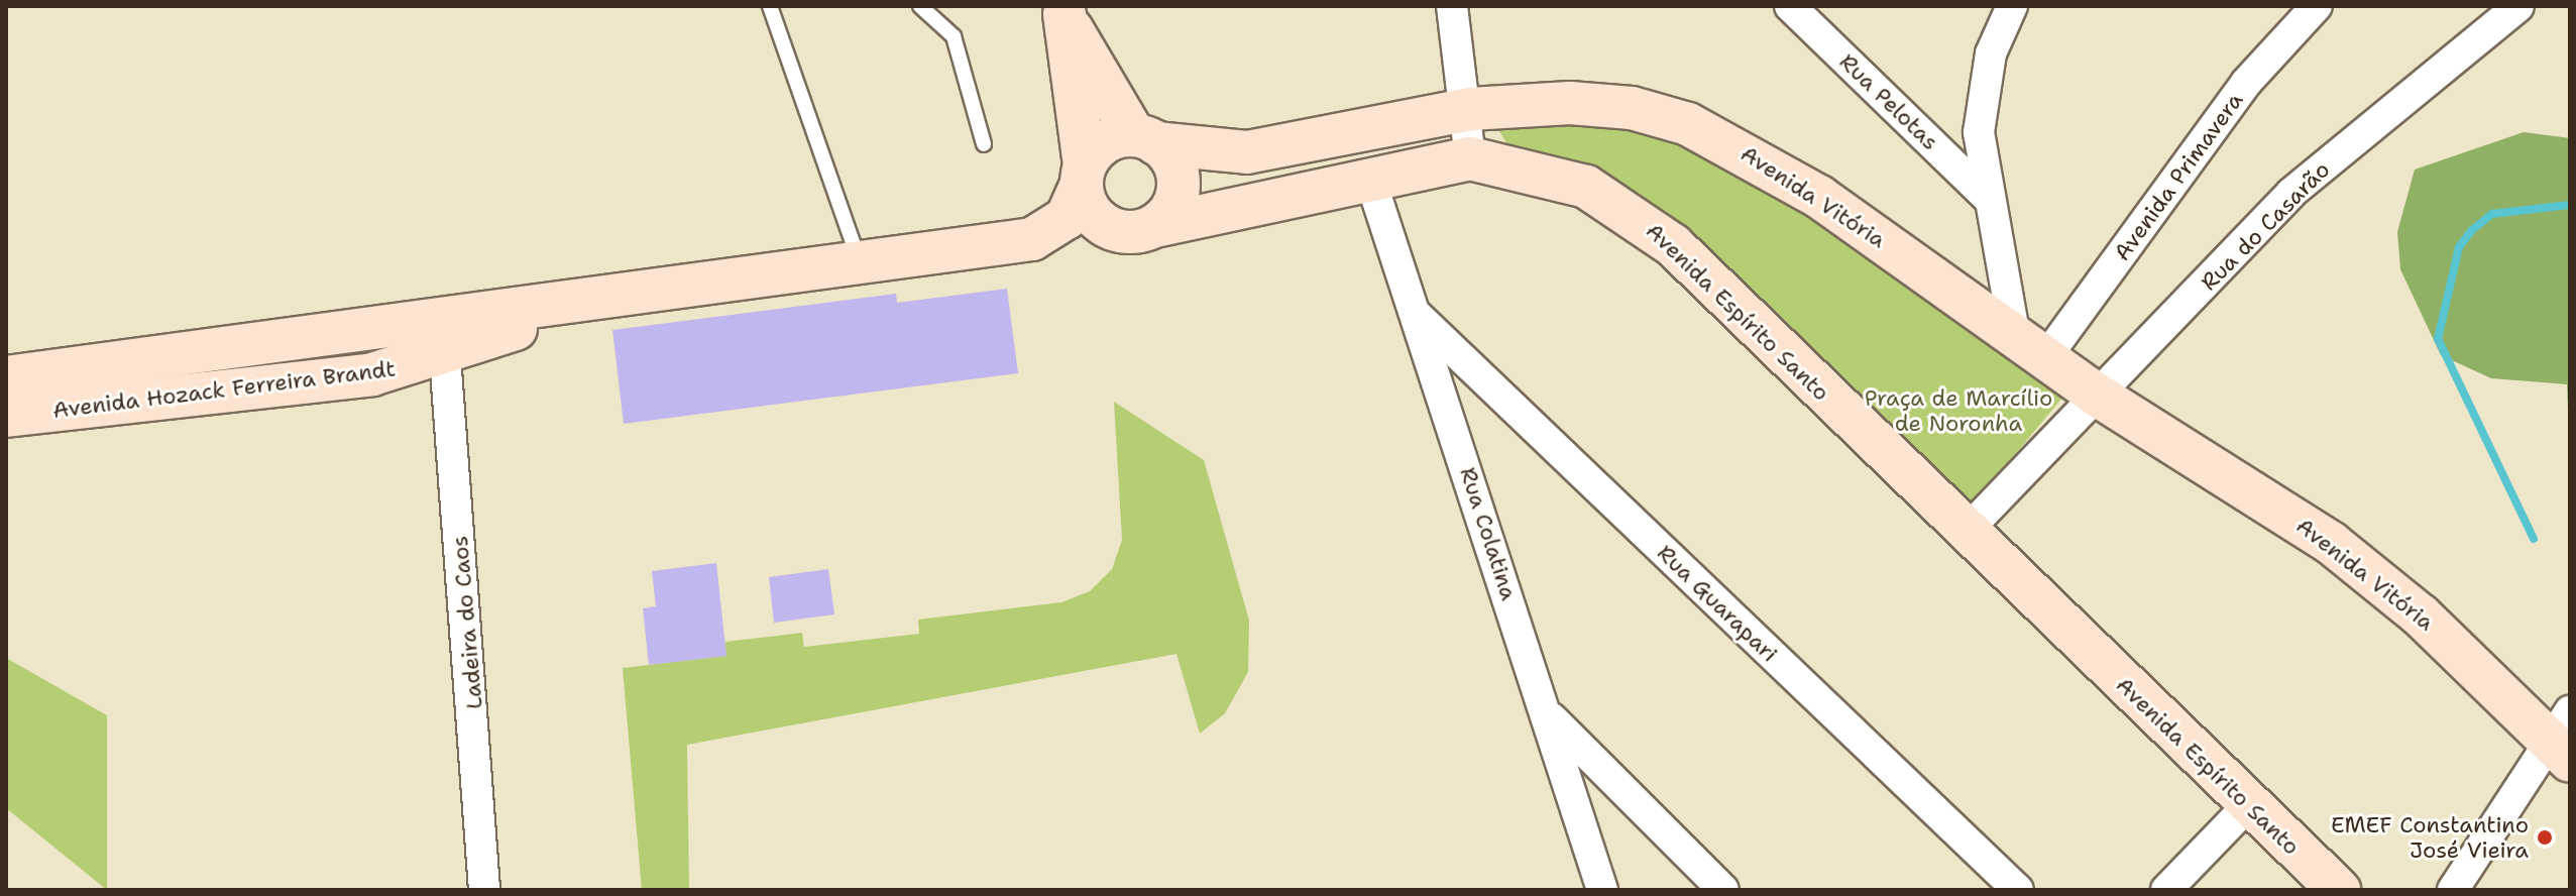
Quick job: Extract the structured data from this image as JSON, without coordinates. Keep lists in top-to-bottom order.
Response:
{
  "streets": {
    "street": [
      "Rua Pelotas",
      "Avenida Primavera",
      "Avenida Vitória",
      "Rua do Casarão",
      "Avenida Espírito Santo",
      "Avenida Hozack Ferreira Brandt",
      "Rua Colatina",
      "Rua Guarapari",
      "Ladeira do Caos"
    ]
  },
  "crossings": [
    ["Avenida Primavera", "Avenida Vitória"],
    ["Avenida Vitória", "Rua do Casarão"],
    ["Avenida Vitória", "Avenida Espírito Santo"],
    ["Avenida Vitória", "Avenida Hozack Ferreira Brandt"],
    ["Avenida Espírito Santo", "Avenida Hozack Ferreira Brandt"],
    ["Avenida Espírito Santo", "Rua Colatina"],
    ["Avenida Hozack Ferreira Brandt", "Ladeira do Caos"],
    ["Rua Colatina", "Rua Guarapari"]
  ],
  "parks": ["Praça de Marcílio de Noronha"],
  "places": ["EMEF Constantino José Vieira"]
}
